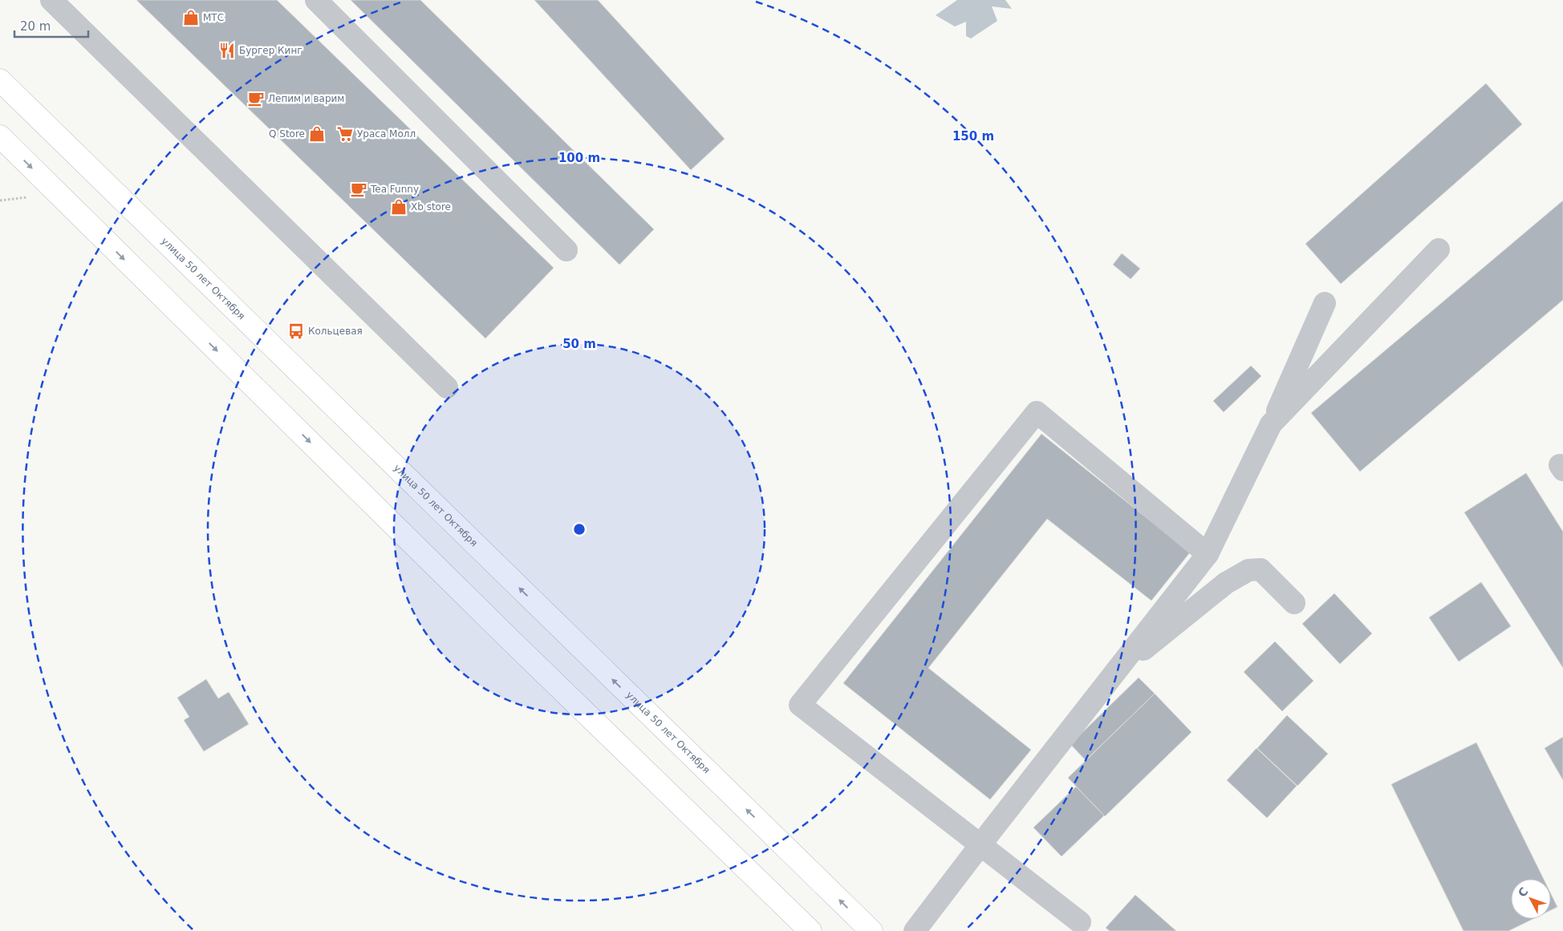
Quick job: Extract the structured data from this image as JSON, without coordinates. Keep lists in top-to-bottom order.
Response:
{
  "streets": {
    "main road": ["улица 50 лет Октября"]
  },
  "places": {
    "shop": ["МТС", "Q Store", "Xb store"],
    "restaurant": ["Бургер Кинг"],
    "cafe": ["Лепим и варим", "Tea Funny"],
    "supermarket": ["Ураса Молл"],
    "bus stop": ["Кольцевая"]
  },
  "scale_bar": "20 m",
  "north": "top left",
  "rings": ["150 m", "100 m", "50 m"]
}
